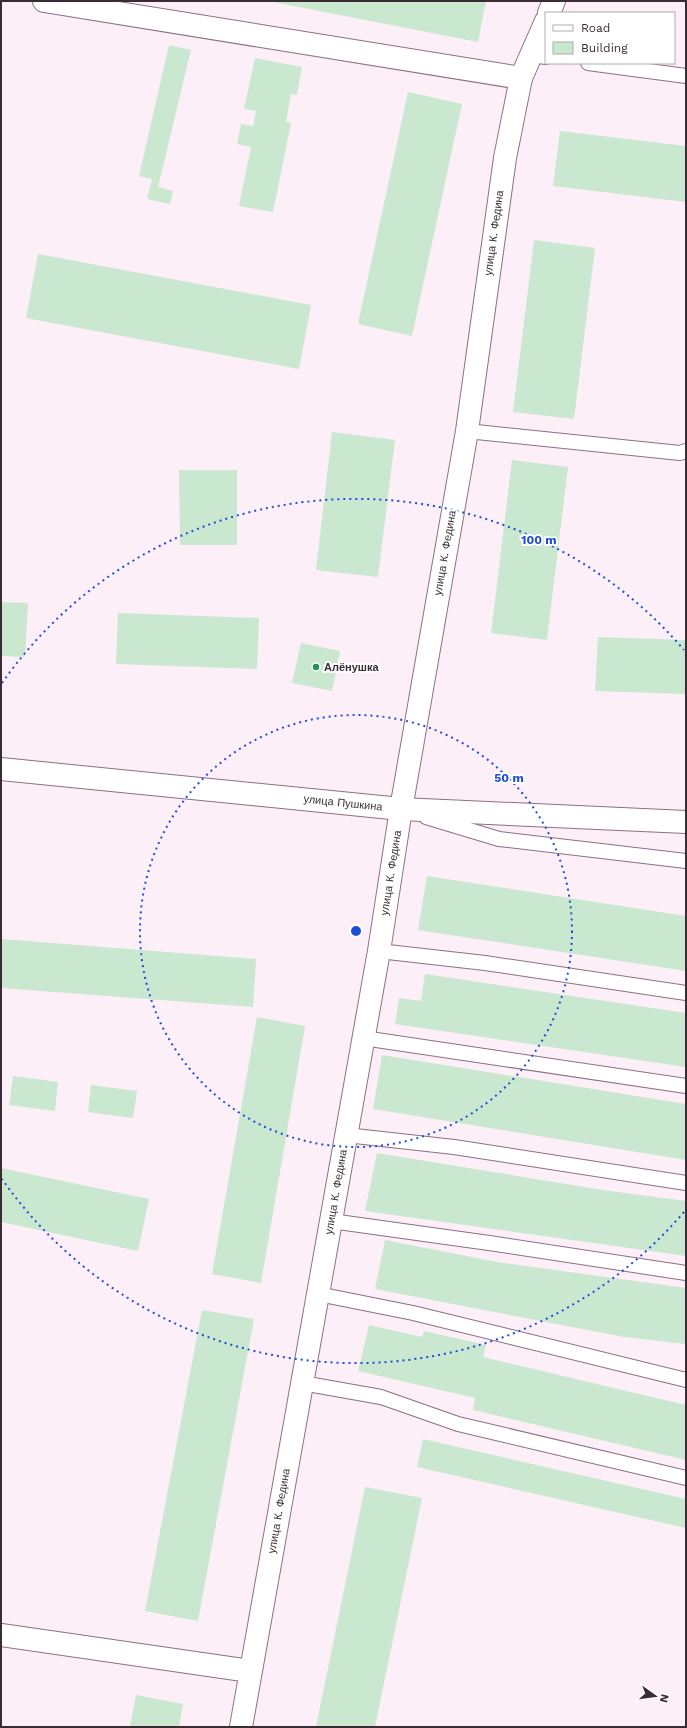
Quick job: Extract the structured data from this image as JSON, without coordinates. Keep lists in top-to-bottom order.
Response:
{
  "streets": {
    "street": ["улица К. Федина", "улица Пушкина"]
  },
  "crossings": [
    ["улица К. Федина", "улица Пушкина"]
  ],
  "places": ["Алёнушка"],
  "legend": ["Road", "Building"],
  "north": "right",
  "rings": ["100 m", "50 m"]
}
